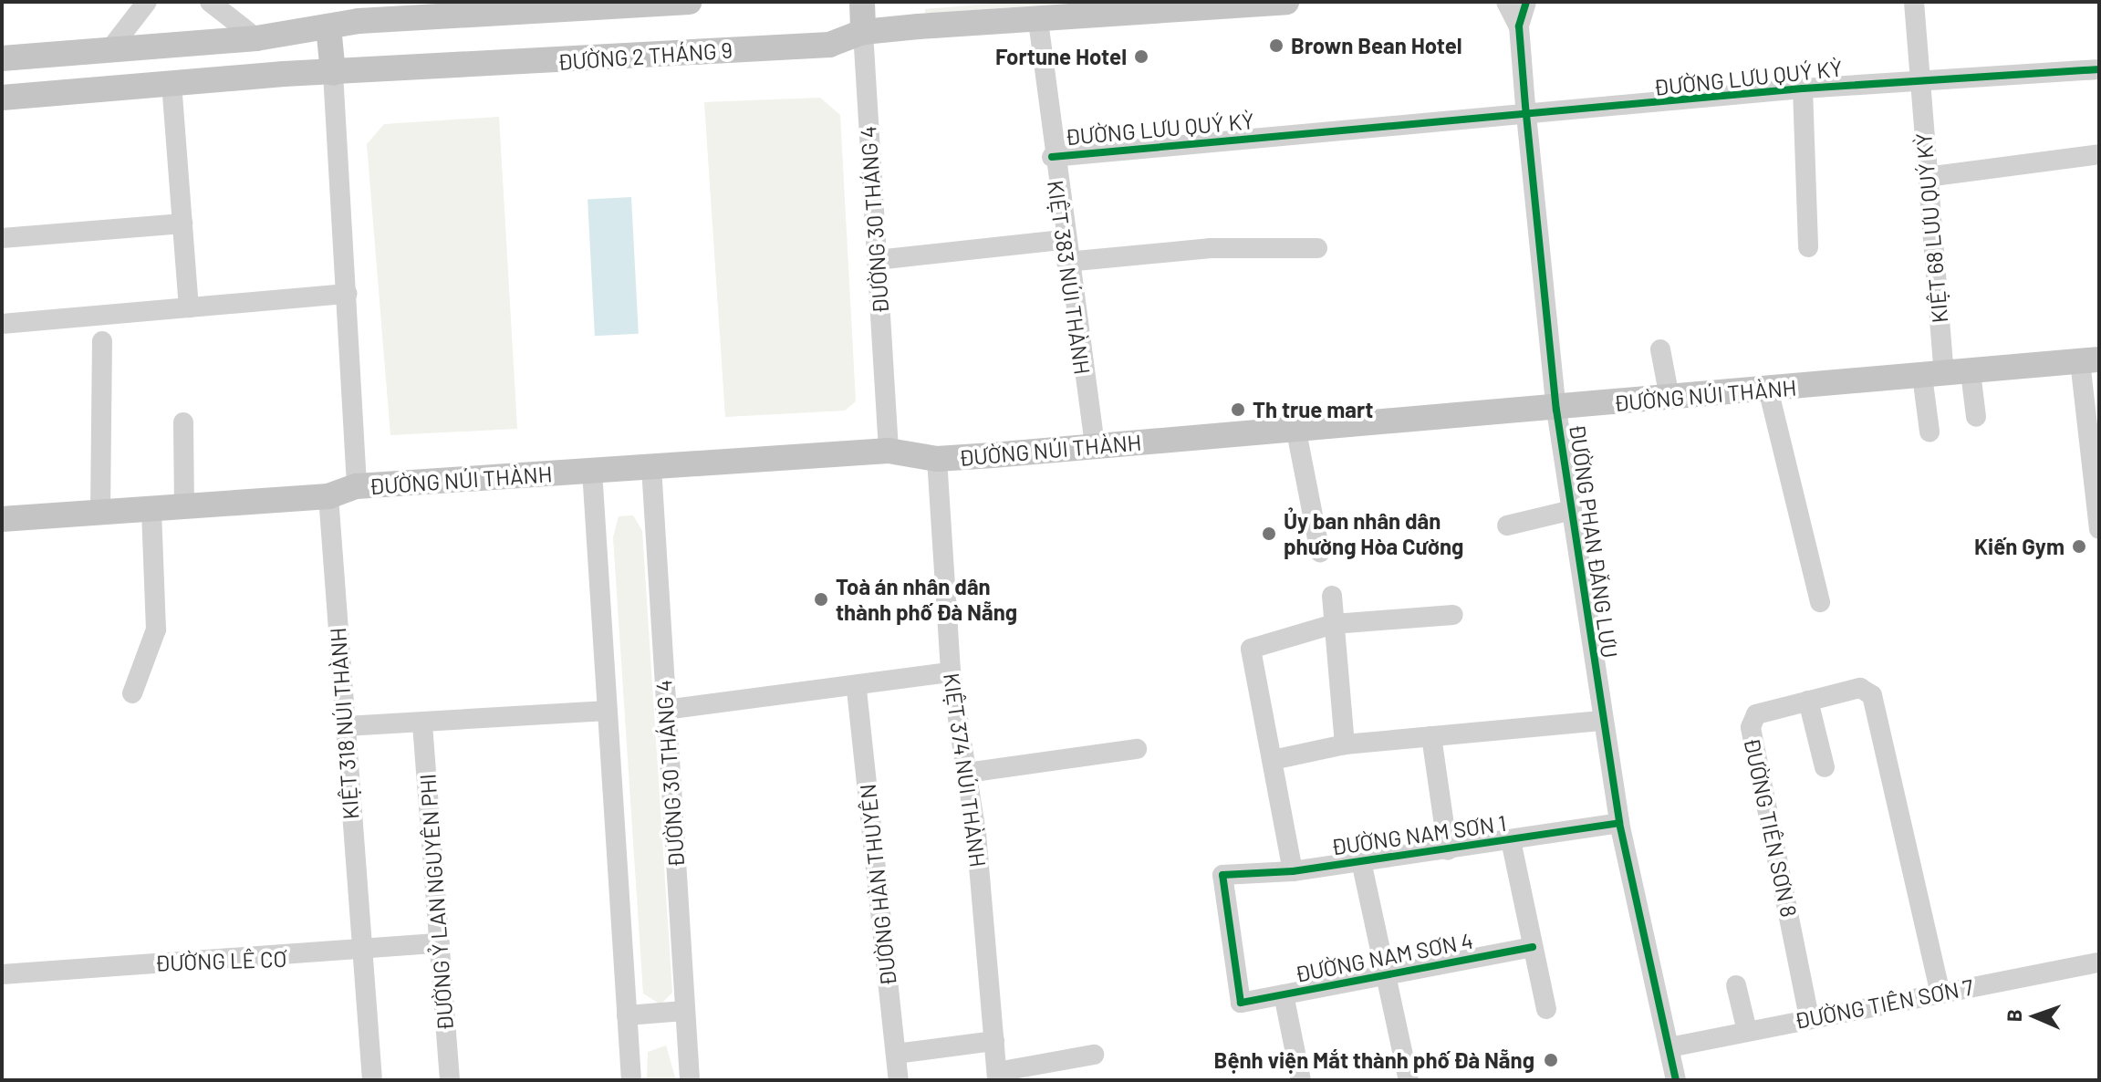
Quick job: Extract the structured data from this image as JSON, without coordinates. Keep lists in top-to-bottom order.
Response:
{
  "streets": {
    "main road": ["ĐƯỜNG 2 THÁNG 9", "ĐƯỜNG NÚI THÀNH"],
    "street": [
      "ĐƯỜNG LƯU QUÝ KỲ",
      "ĐƯỜNG 30 THÁNG 4",
      "KIỆT 68 LƯU QUÝ KỲ",
      "KIỆT 383 NÚI THÀNH",
      "ĐƯỜNG PHAN ĐĂNG LƯU",
      "KIỆT 318 NÚI THÀNH",
      "KIỆT 374 NÚI THÀNH",
      "ĐƯỜNG TIÊN SƠN 8",
      "ĐƯỜNG NAM SƠN 1",
      "ĐƯỜNG HÀN THUYÊN",
      "ĐƯỜNG Ỷ LAN NGUYÊN PHI",
      "ĐƯỜNG NAM SƠN 4",
      "ĐƯỜNG LÊ CƠ",
      "ĐƯỜNG TIÊN SƠN 7"
    ]
  },
  "crossings": [
    ["ĐƯỜNG 2 THÁNG 9", "ĐƯỜNG 30 THÁNG 4"],
    ["ĐƯỜNG 2 THÁNG 9", "KIỆT 383 NÚI THÀNH"],
    ["ĐƯỜNG LƯU QUÝ KỲ", "KIỆT 68 LƯU QUÝ KỲ"],
    ["ĐƯỜNG LƯU QUÝ KỲ", "KIỆT 383 NÚI THÀNH"],
    ["ĐƯỜNG LƯU QUÝ KỲ", "ĐƯỜNG PHAN ĐĂNG LƯU"],
    ["ĐƯỜNG 30 THÁNG 4", "ĐƯỜNG NÚI THÀNH"],
    ["KIỆT 68 LƯU QUÝ KỲ", "ĐƯỜNG NÚI THÀNH"],
    ["KIỆT 383 NÚI THÀNH", "ĐƯỜNG NÚI THÀNH"],
    ["ĐƯỜNG NÚI THÀNH", "ĐƯỜNG PHAN ĐĂNG LƯU"],
    ["ĐƯỜNG NÚI THÀNH", "KIỆT 318 NÚI THÀNH"],
    ["ĐƯỜNG NÚI THÀNH", "KIỆT 374 NÚI THÀNH"],
    ["ĐƯỜNG PHAN ĐĂNG LƯU", "ĐƯỜNG NAM SƠN 1"],
    ["ĐƯỜNG PHAN ĐĂNG LƯU", "ĐƯỜNG TIÊN SƠN 7"],
    ["KIỆT 318 NÚI THÀNH", "ĐƯỜNG LÊ CƠ"],
    ["ĐƯỜNG TIÊN SƠN 8", "ĐƯỜNG TIÊN SƠN 7"],
    ["ĐƯỜNG NAM SƠN 1", "ĐƯỜNG NAM SƠN 4"],
    ["ĐƯỜNG Ỷ LAN NGUYÊN PHI", "ĐƯỜNG LÊ CƠ"]
  ],
  "places": [
    "Brown Bean Hotel",
    "Fortune Hotel",
    "Th true mart",
    "Ủy ban nhân dân phường Hòa Cường",
    "Kiến Gym",
    "Toà án nhân dân thành phố Đà Nẵng",
    "Bệnh viện Mắt thành phố Đà Nẵng"
  ],
  "north": "left"
}
